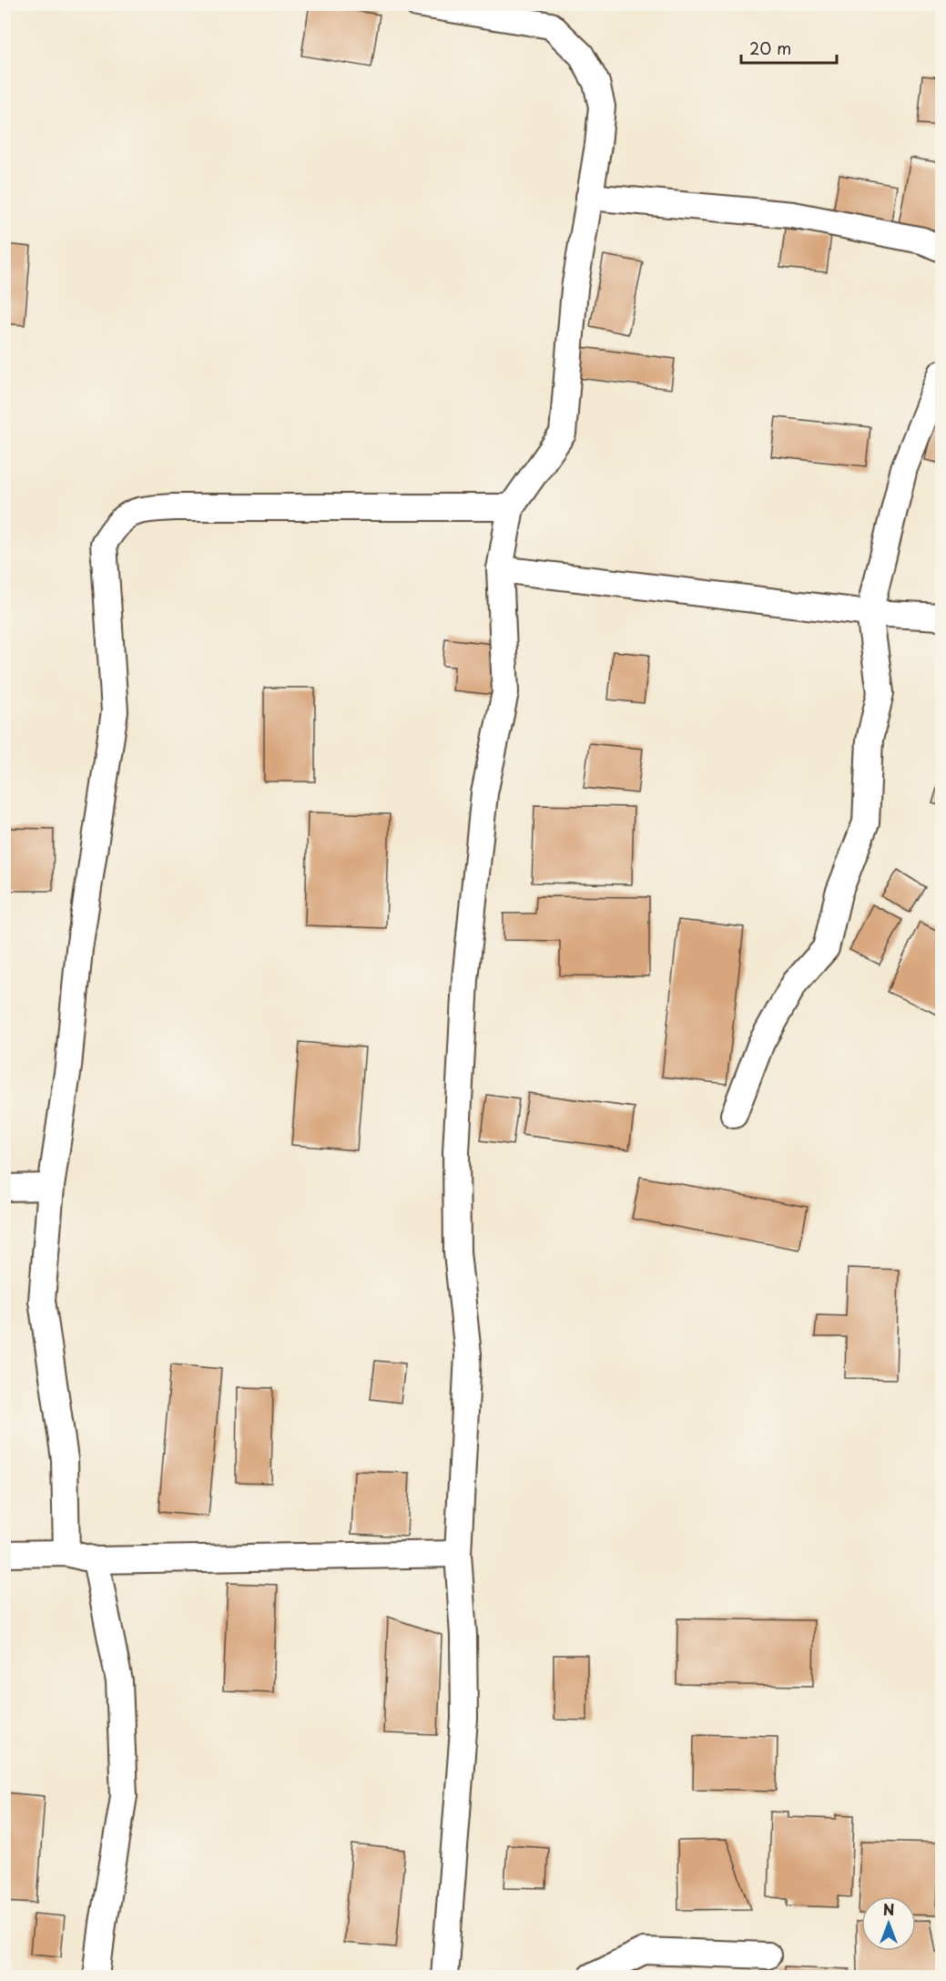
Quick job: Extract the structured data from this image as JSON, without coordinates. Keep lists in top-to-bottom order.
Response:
{
  "scale_bar": "20 m",
  "north": "top"
}
